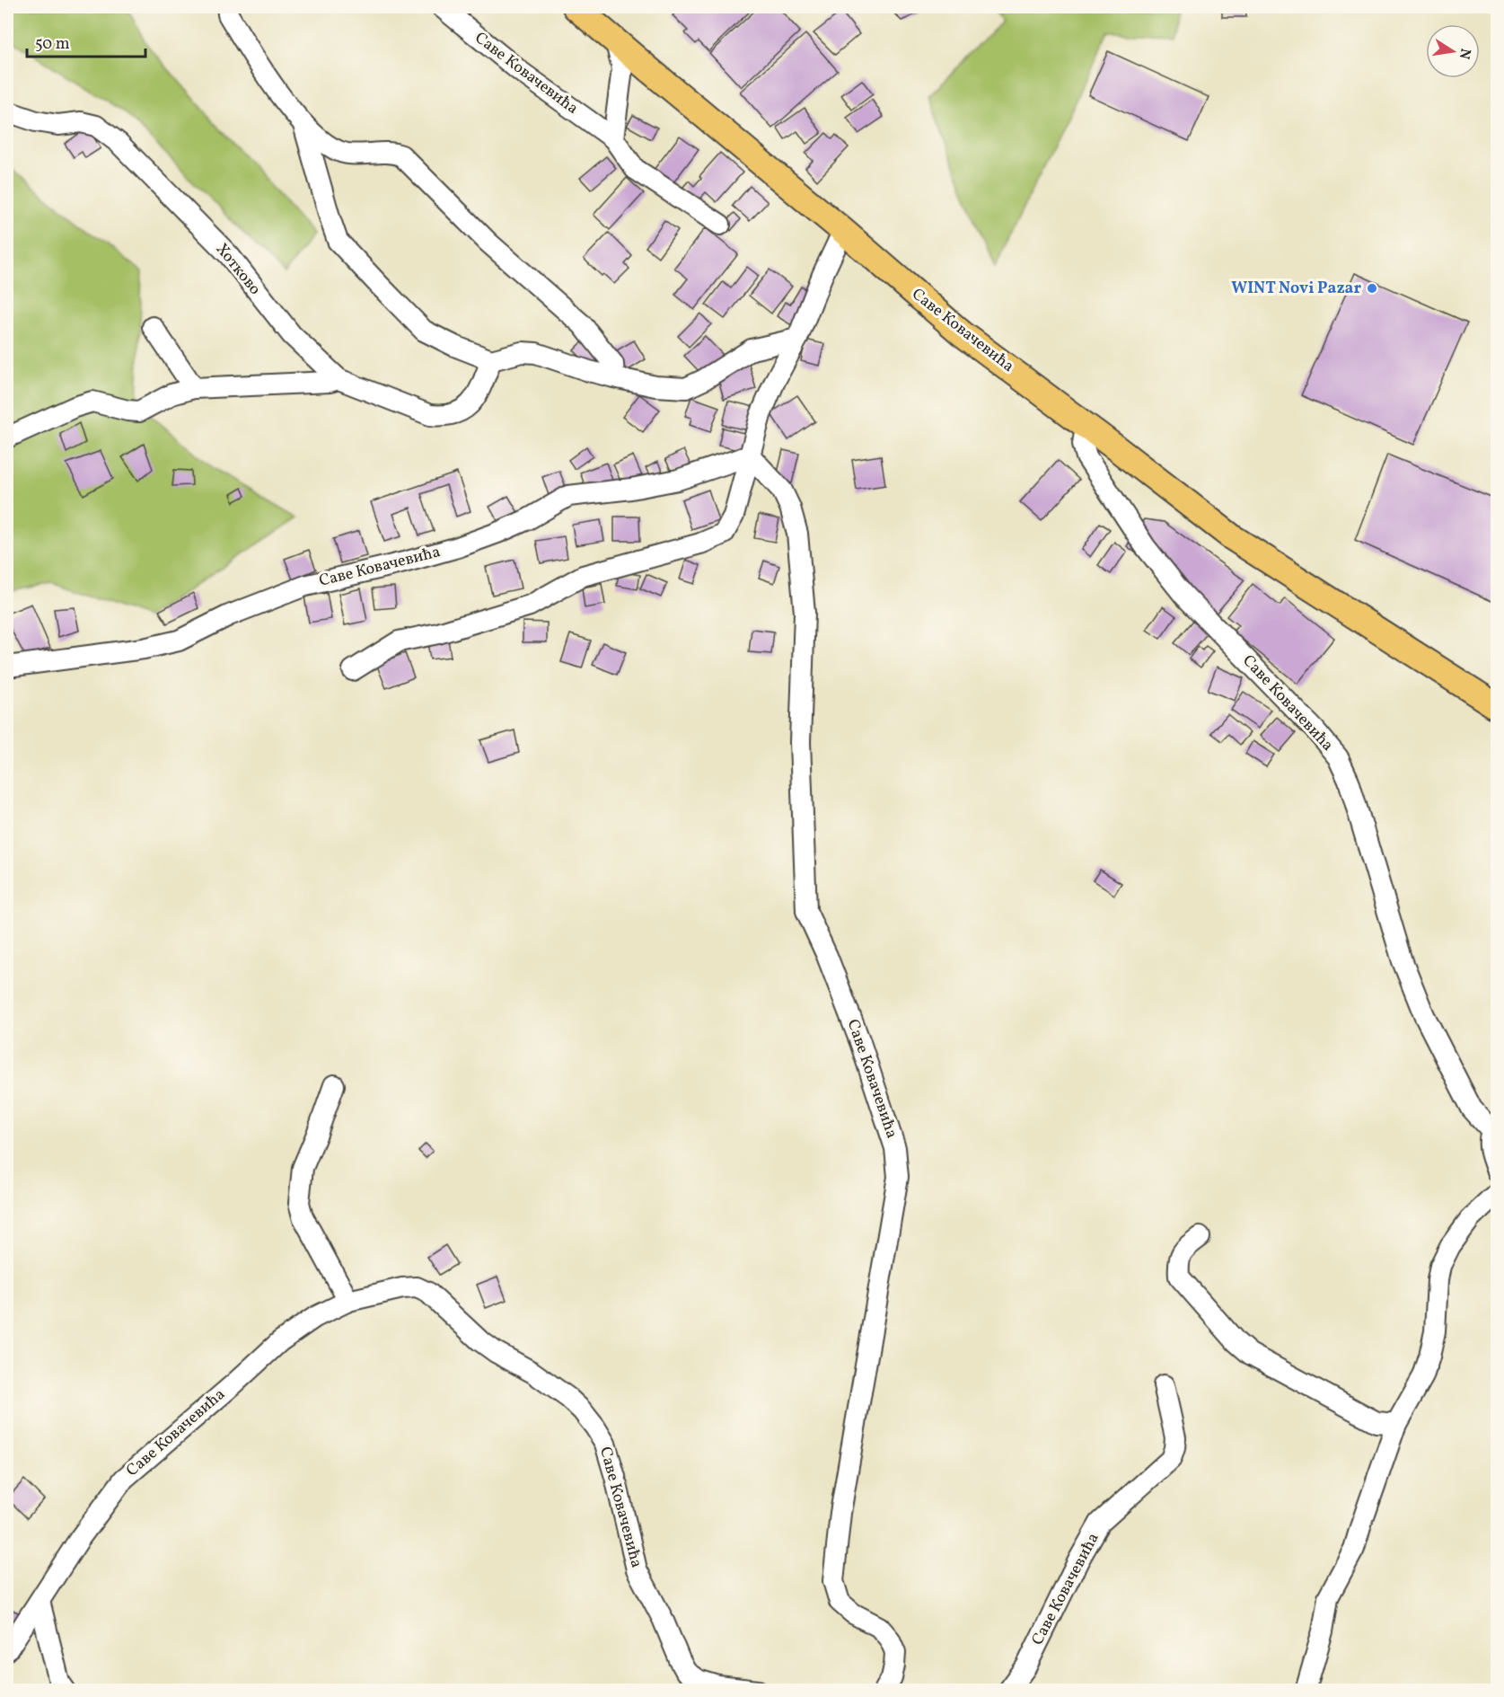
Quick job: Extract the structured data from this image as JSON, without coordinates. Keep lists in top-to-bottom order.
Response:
{
  "streets": {
    "main road": ["Саве Ковачевића"],
    "street": ["Хотково"]
  },
  "places": ["WINT Novi Pazar"],
  "scale_bar": "50 m",
  "north": "right"
}
